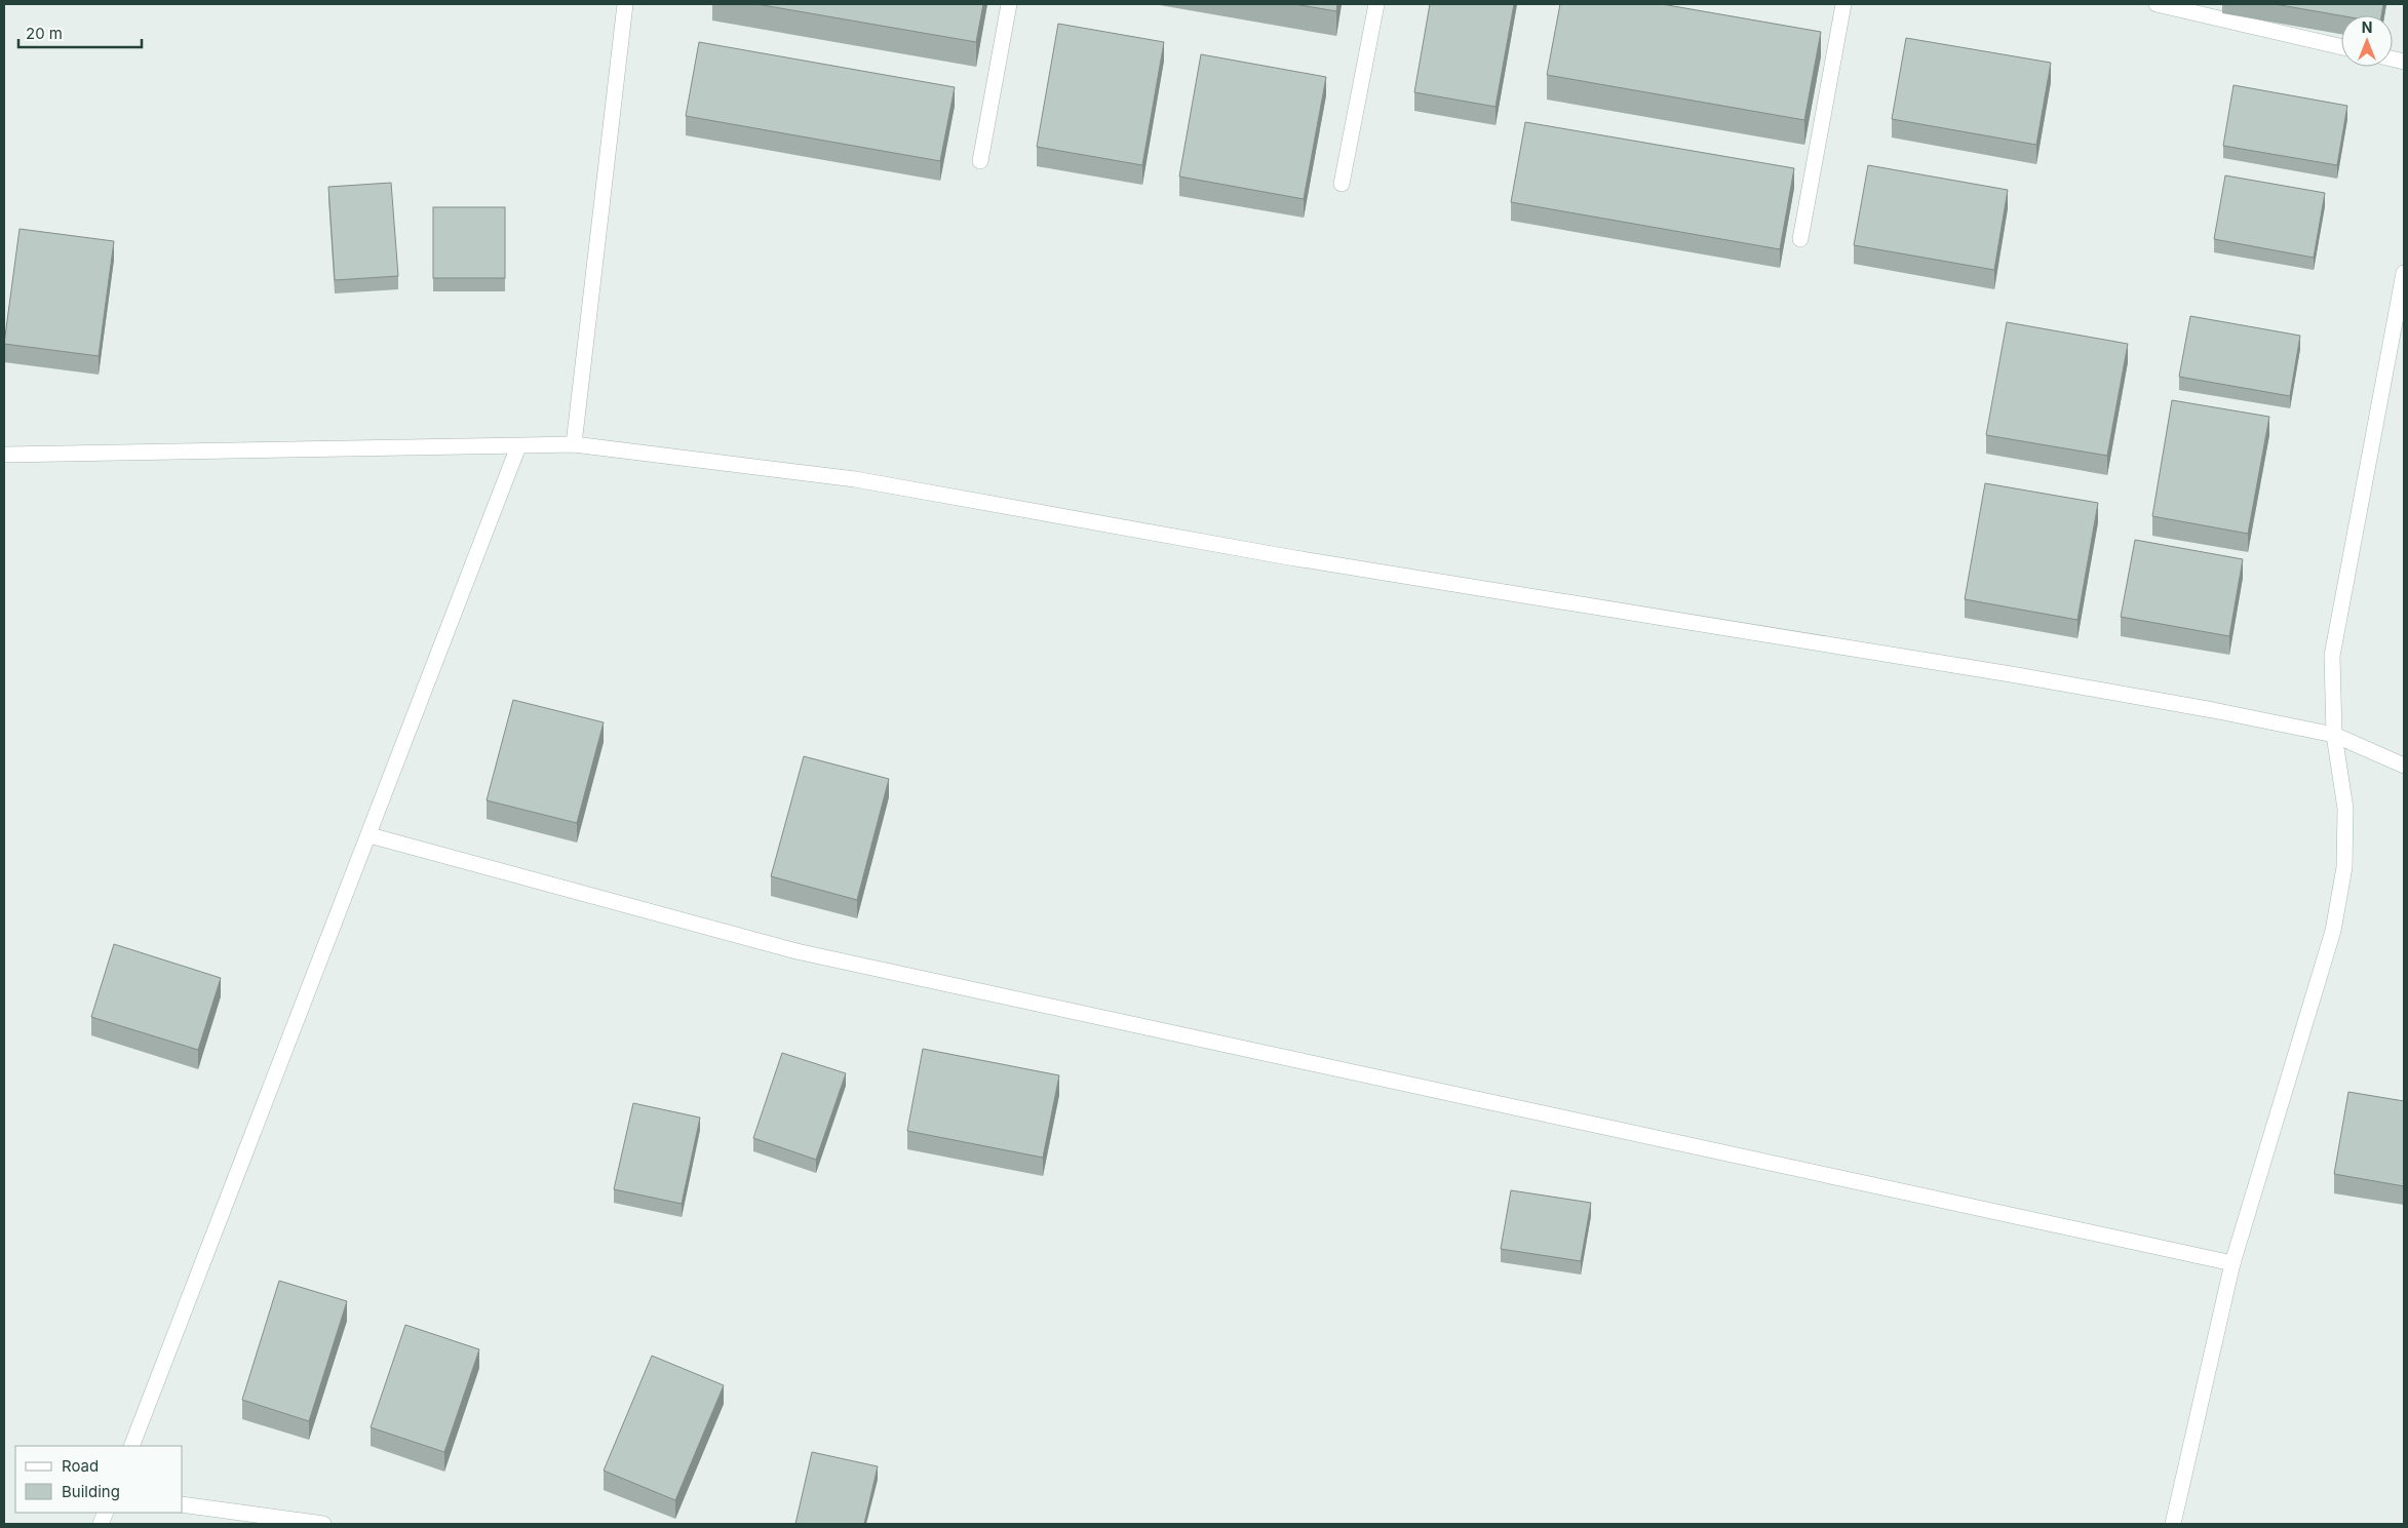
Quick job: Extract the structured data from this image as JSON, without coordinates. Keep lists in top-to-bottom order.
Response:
{
  "legend": ["Road", "Building"],
  "scale_bar": "20 m",
  "north": "top"
}
